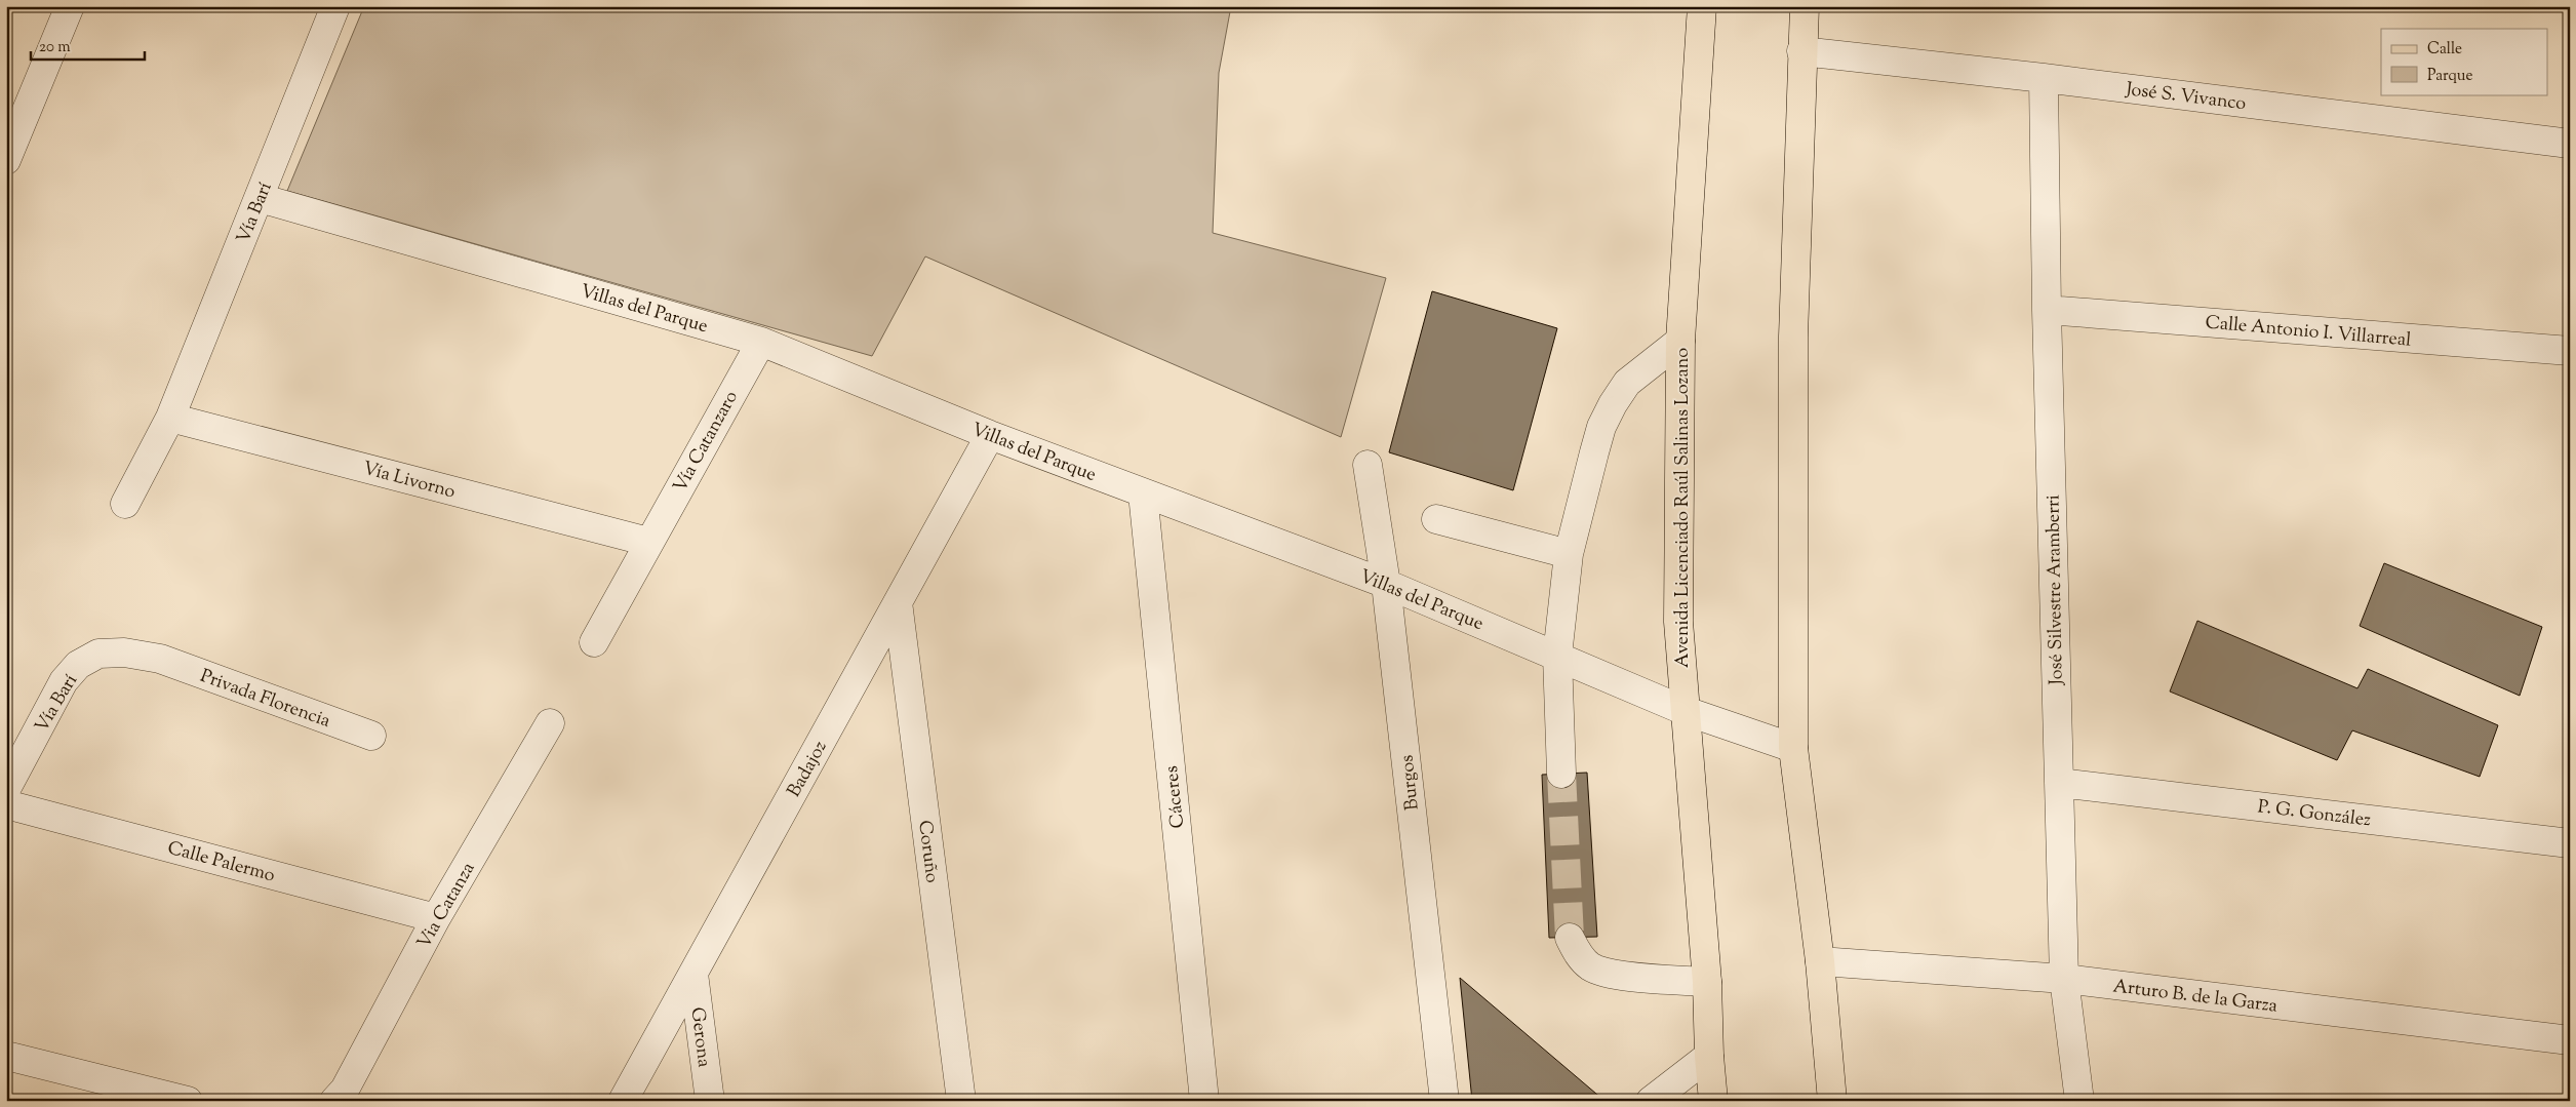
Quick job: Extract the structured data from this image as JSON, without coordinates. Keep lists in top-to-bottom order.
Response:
{
  "streets": {
    "main road": ["Avenida Licenciado Raúl Salinas Lozano"],
    "street": [
      "José S. Vivanco",
      "Vía Barí",
      "Villas del Parque",
      "Calle Antonio I. Villarreal",
      "Vía Catanzaro",
      "Vía Livorno",
      "José Silvestre Aramberri",
      "Privada Florencia",
      "Badajoz",
      "Burgos",
      "Cáceres",
      "P. G. González",
      "Coruño",
      "Calle Palermo",
      "Via Catanza",
      "Arturo B. de la Garza",
      "Gerona"
    ]
  },
  "crossings": [
    ["José S. Vivanco", "José Silvestre Aramberri"],
    ["Vía Barí", "Villas del Parque"],
    ["Vía Barí", "Vía Livorno"],
    ["Vía Barí", "Privada Florencia"],
    ["Villas del Parque", "Vía Catanzaro"],
    ["Villas del Parque", "Avenida Licenciado Raúl Salinas Lozano"],
    ["Villas del Parque", "Badajoz"],
    ["Villas del Parque", "Burgos"],
    ["Villas del Parque", "Cáceres"],
    ["Calle Antonio I. Villarreal", "José Silvestre Aramberri"],
    ["Vía Catanzaro", "Vía Livorno"],
    ["José Silvestre Aramberri", "P. G. González"],
    ["José Silvestre Aramberri", "Arturo B. de la Garza"],
    ["Badajoz", "Coruño"],
    ["Badajoz", "Gerona"],
    ["Calle Palermo", "Via Catanza"]
  ],
  "legend": ["Calle", "Parque"],
  "scale_bar": "20 m"
}
